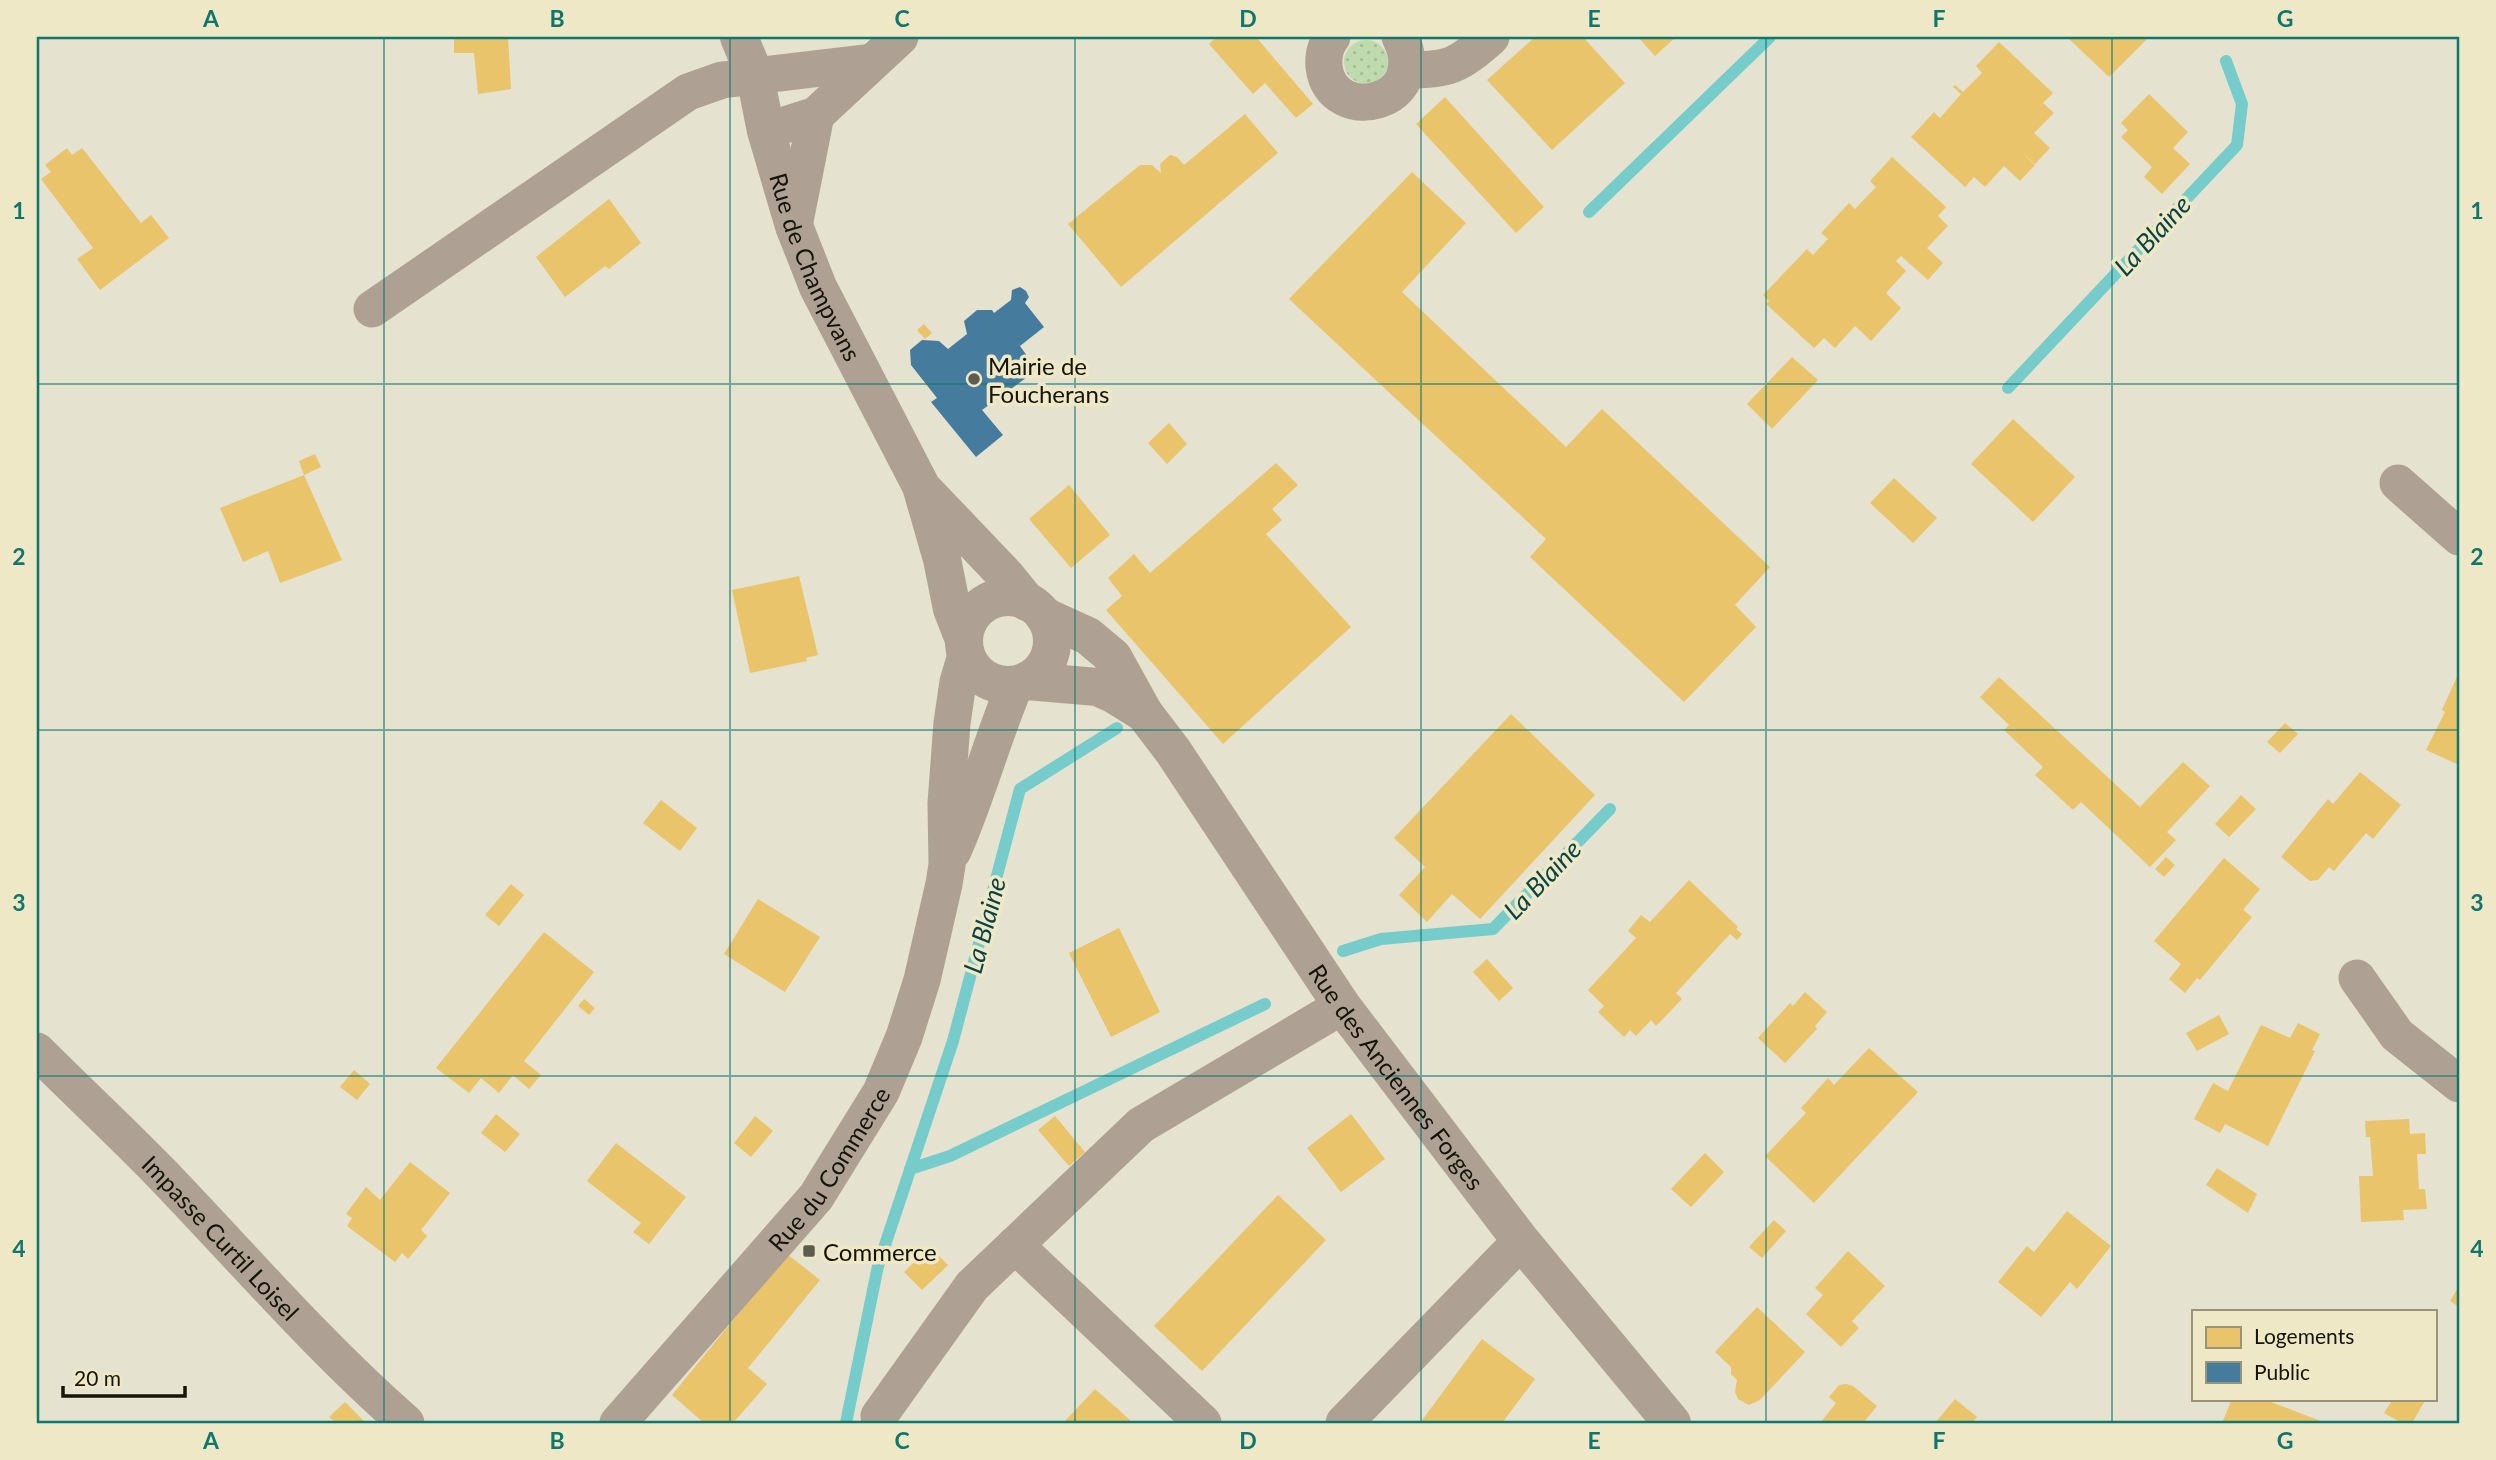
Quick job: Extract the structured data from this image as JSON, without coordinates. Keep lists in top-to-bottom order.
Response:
{
  "streets": {
    "street": [
      "Rue de Champvans",
      "Rue des Anciennes Forges",
      "Rue du Commerce",
      "Impasse Curtil Loisel"
    ]
  },
  "crossings": [
    ["Rue de Champvans", "Rue des Anciennes Forges"],
    ["Rue de Champvans", "Rue du Commerce"],
    ["Rue des Anciennes Forges", "Rue du Commerce"]
  ],
  "water": ["La Blaine"],
  "places": {
    "other": ["Mairie de Foucherans"],
    "transit": ["Commerce"]
  },
  "legend": ["Logements", "Public"],
  "scale_bar": "20 m",
  "grid": {
    "columns": [
      "A",
      "B",
      "C",
      "D",
      "E",
      "F",
      "G"
    ],
    "rows": [
      "1",
      "2",
      "3",
      "4"
    ]
  }
}
